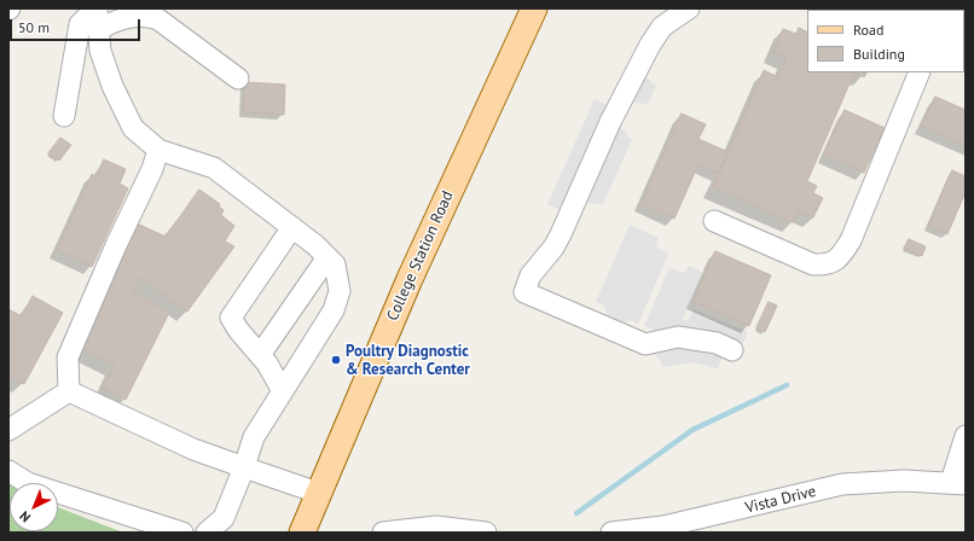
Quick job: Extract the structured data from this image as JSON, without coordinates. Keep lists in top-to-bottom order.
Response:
{
  "streets": {
    "main road": ["College Station Road"],
    "lane": ["Vista Drive"]
  },
  "places": ["Poultry Diagnostic & Research Center"],
  "legend": ["Road", "Building"],
  "scale_bar": "50 m",
  "north": "bottom left"
}
